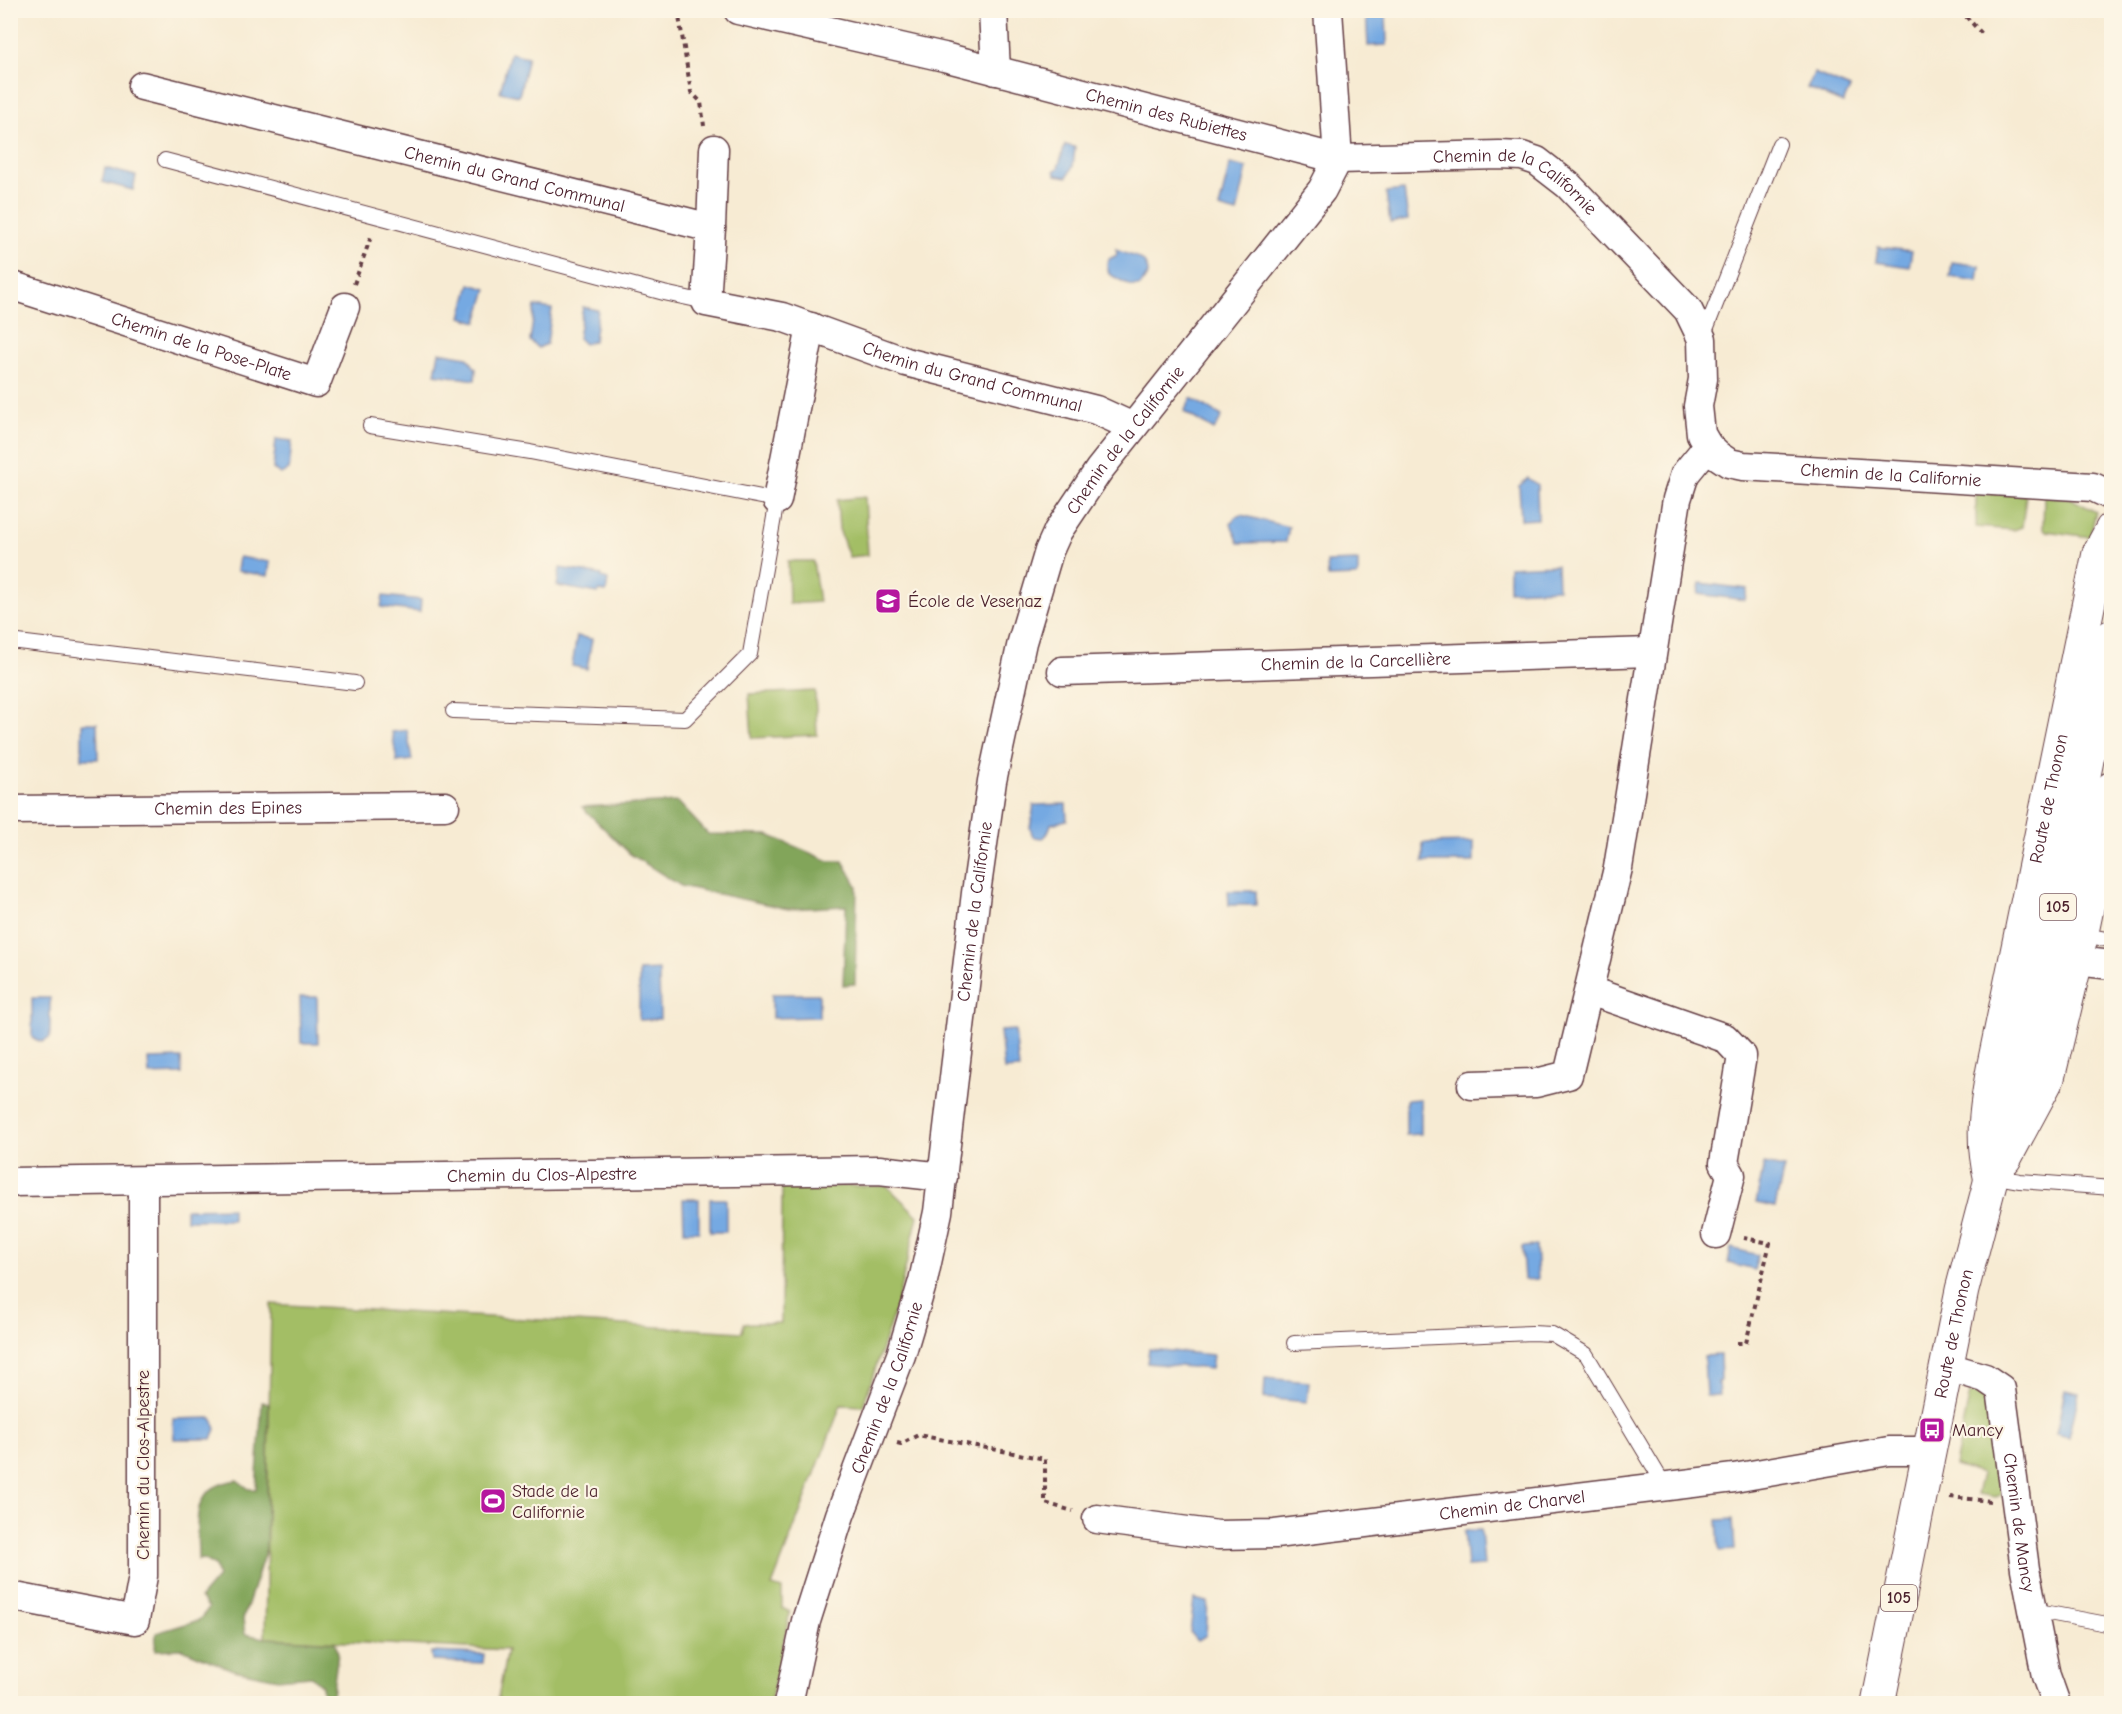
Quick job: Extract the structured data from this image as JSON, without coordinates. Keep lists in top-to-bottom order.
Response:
{
  "streets": {
    "main road": ["Route de Thonon", "105"],
    "street": [
      "Chemin des Rubiettes",
      "Chemin du Grand Communal",
      "Chemin de la Californie",
      "Chemin de la Pose-Plate",
      "Chemin de la Carcellière",
      "Chemin des Epines",
      "Chemin du Clos-Alpestre",
      "Chemin de Charvel",
      "Chemin de Mancy"
    ]
  },
  "crossings": [
    ["Chemin des Rubiettes", "Chemin de la Californie"],
    ["Chemin du Grand Communal", "Chemin de la Californie"],
    ["Chemin de la Californie", "Chemin du Clos-Alpestre"],
    ["Route de Thonon", "105"],
    ["Route de Thonon", "Chemin de Charvel"],
    ["Route de Thonon", "Chemin de Mancy"]
  ],
  "places": {
    "school or university": ["École de Vesenaz"],
    "bus stop": ["Mancy"],
    "sports": ["Stade de la Californie"]
  }
}
